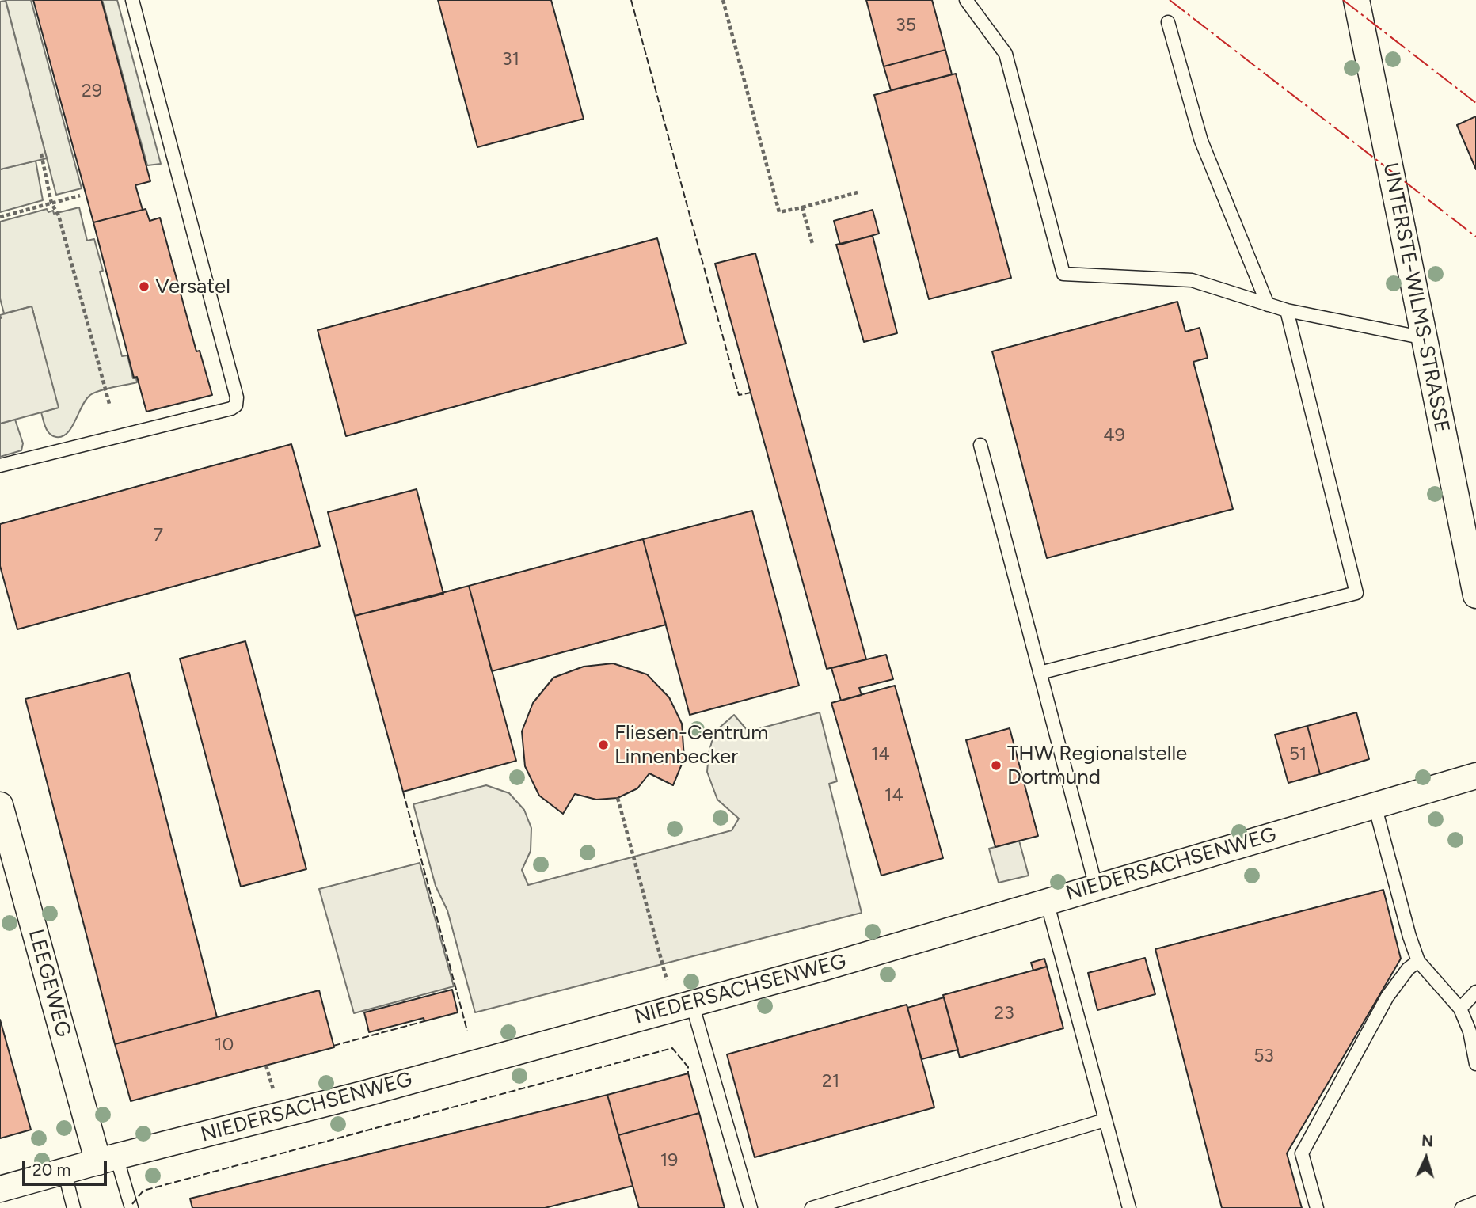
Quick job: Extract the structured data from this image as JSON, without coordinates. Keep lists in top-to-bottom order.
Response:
{
  "streets": {
    "street": ["UNTERSTE-WILMS-STRASSE", "NIEDERSACHSENWEG", "LEEGEWEG"]
  },
  "crossings": [
    ["NIEDERSACHSENWEG", "LEEGEWEG"]
  ],
  "places": ["Versatel", "Fliesen-Centrum Linnenbecker", "THW Regionalstelle Dortmund"],
  "house_numbers": [
    "35",
    "31",
    "29",
    "49",
    "7",
    "14",
    "51",
    "14",
    "23",
    "10",
    "53",
    "21",
    "19"
  ],
  "scale_bar": "20 m",
  "north": "top"
}
